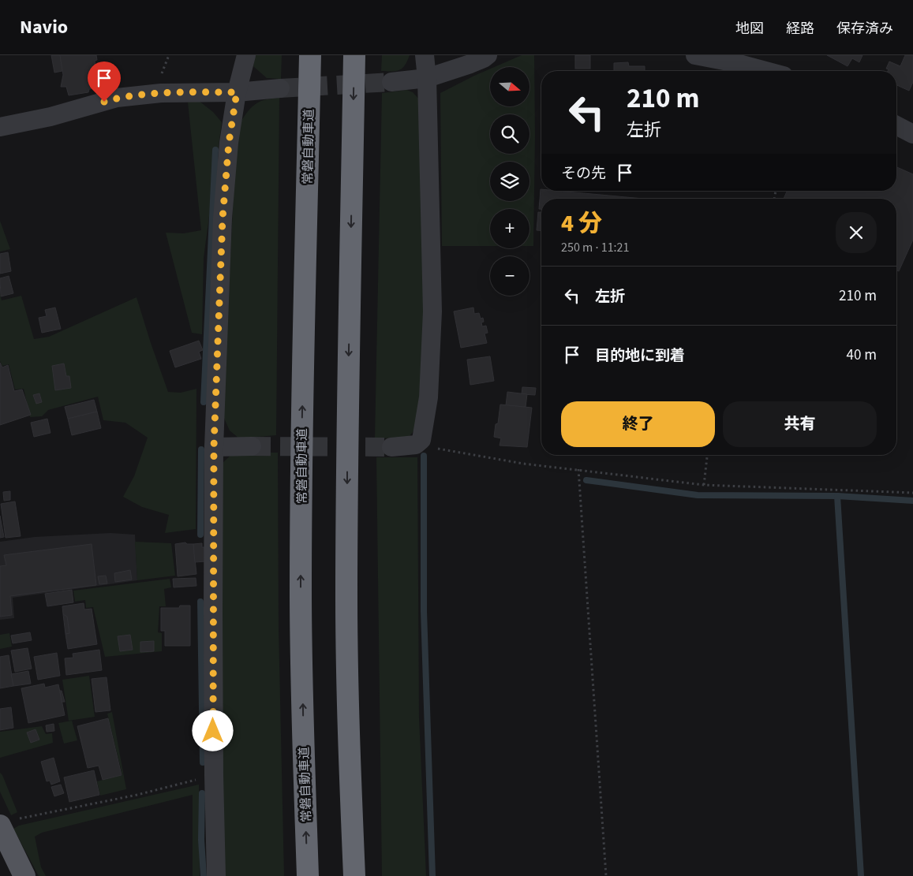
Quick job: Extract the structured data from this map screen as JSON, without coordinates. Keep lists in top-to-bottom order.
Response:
{
  "streets": {
    "highway": ["常磐自動車道"]
  },
  "north": "right",
  "page": {
    "header": "Navio",
    "nav": ["地図", "経路", "保存済み"],
    "map_buttons": ["+", "−"],
    "turn": ["210 m", "左折"],
    "then": "その先",
    "heading": ["4 分", "250 m · 11:21"],
    "list": [
      {
        "name": "左折",
        "value": "210 m"
      },
      {
        "name": "目的地に到着",
        "value": "40 m"
      }
    ],
    "buttons": ["終了", "共有"]
  }
}
